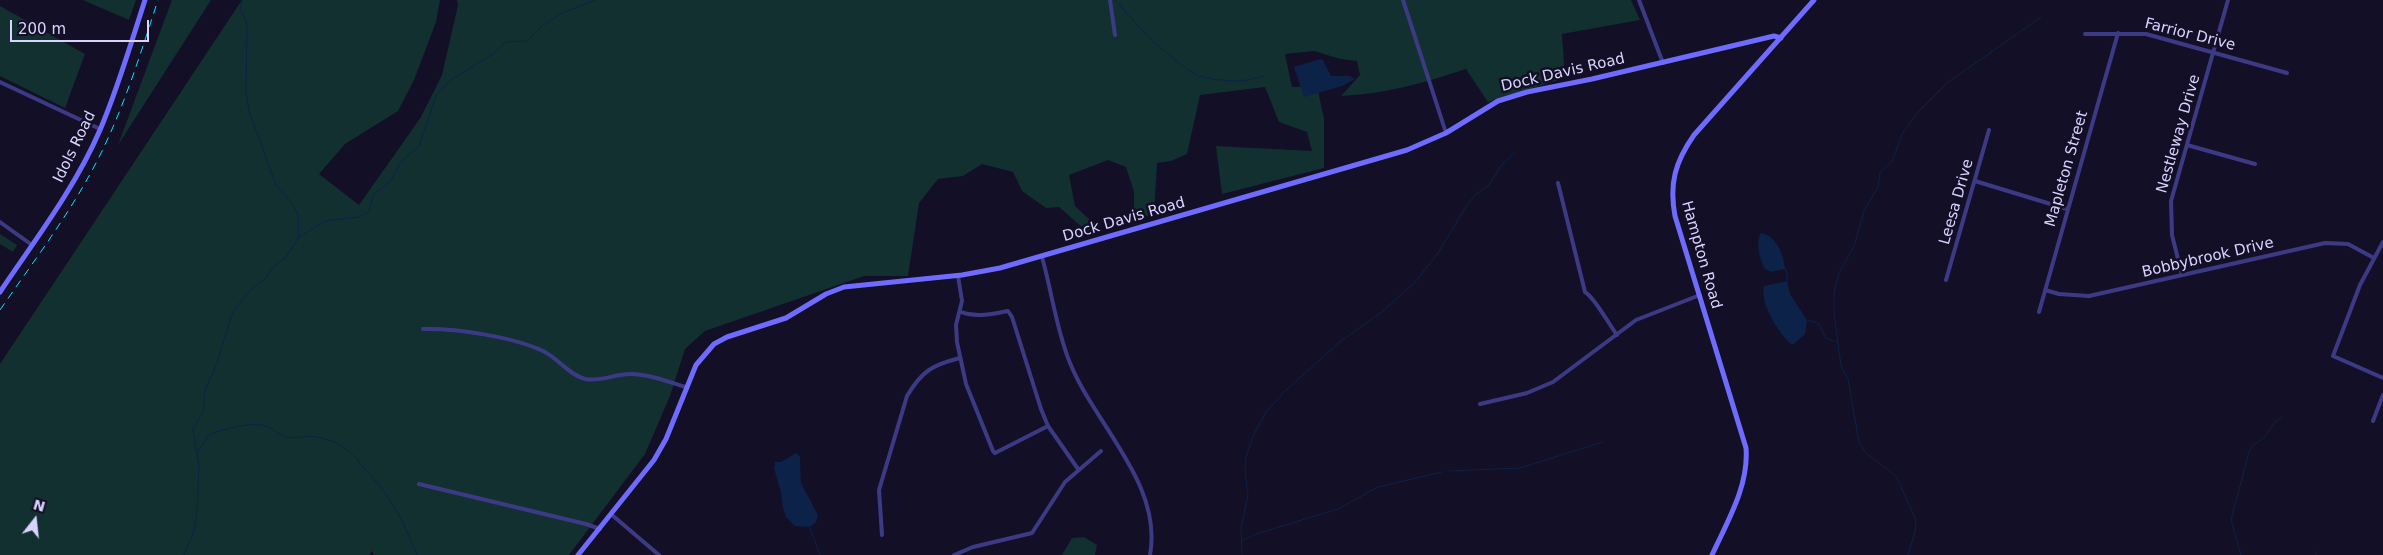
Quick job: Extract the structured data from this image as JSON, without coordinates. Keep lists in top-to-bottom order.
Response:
{
  "streets": {
    "street": [
      "Farrior Drive",
      "Dock Davis Road",
      "Nestleway Drive",
      "Idols Road",
      "Mapleton Street",
      "Leesa Drive",
      "Hampton Road",
      "Bobbybrook Drive"
    ]
  },
  "crossings": [
    ["Farrior Drive", "Nestleway Drive"],
    ["Farrior Drive", "Mapleton Street"],
    ["Dock Davis Road", "Hampton Road"],
    ["Nestleway Drive", "Bobbybrook Drive"],
    ["Mapleton Street", "Bobbybrook Drive"]
  ],
  "scale_bar": "200 m",
  "north": "top"
}
